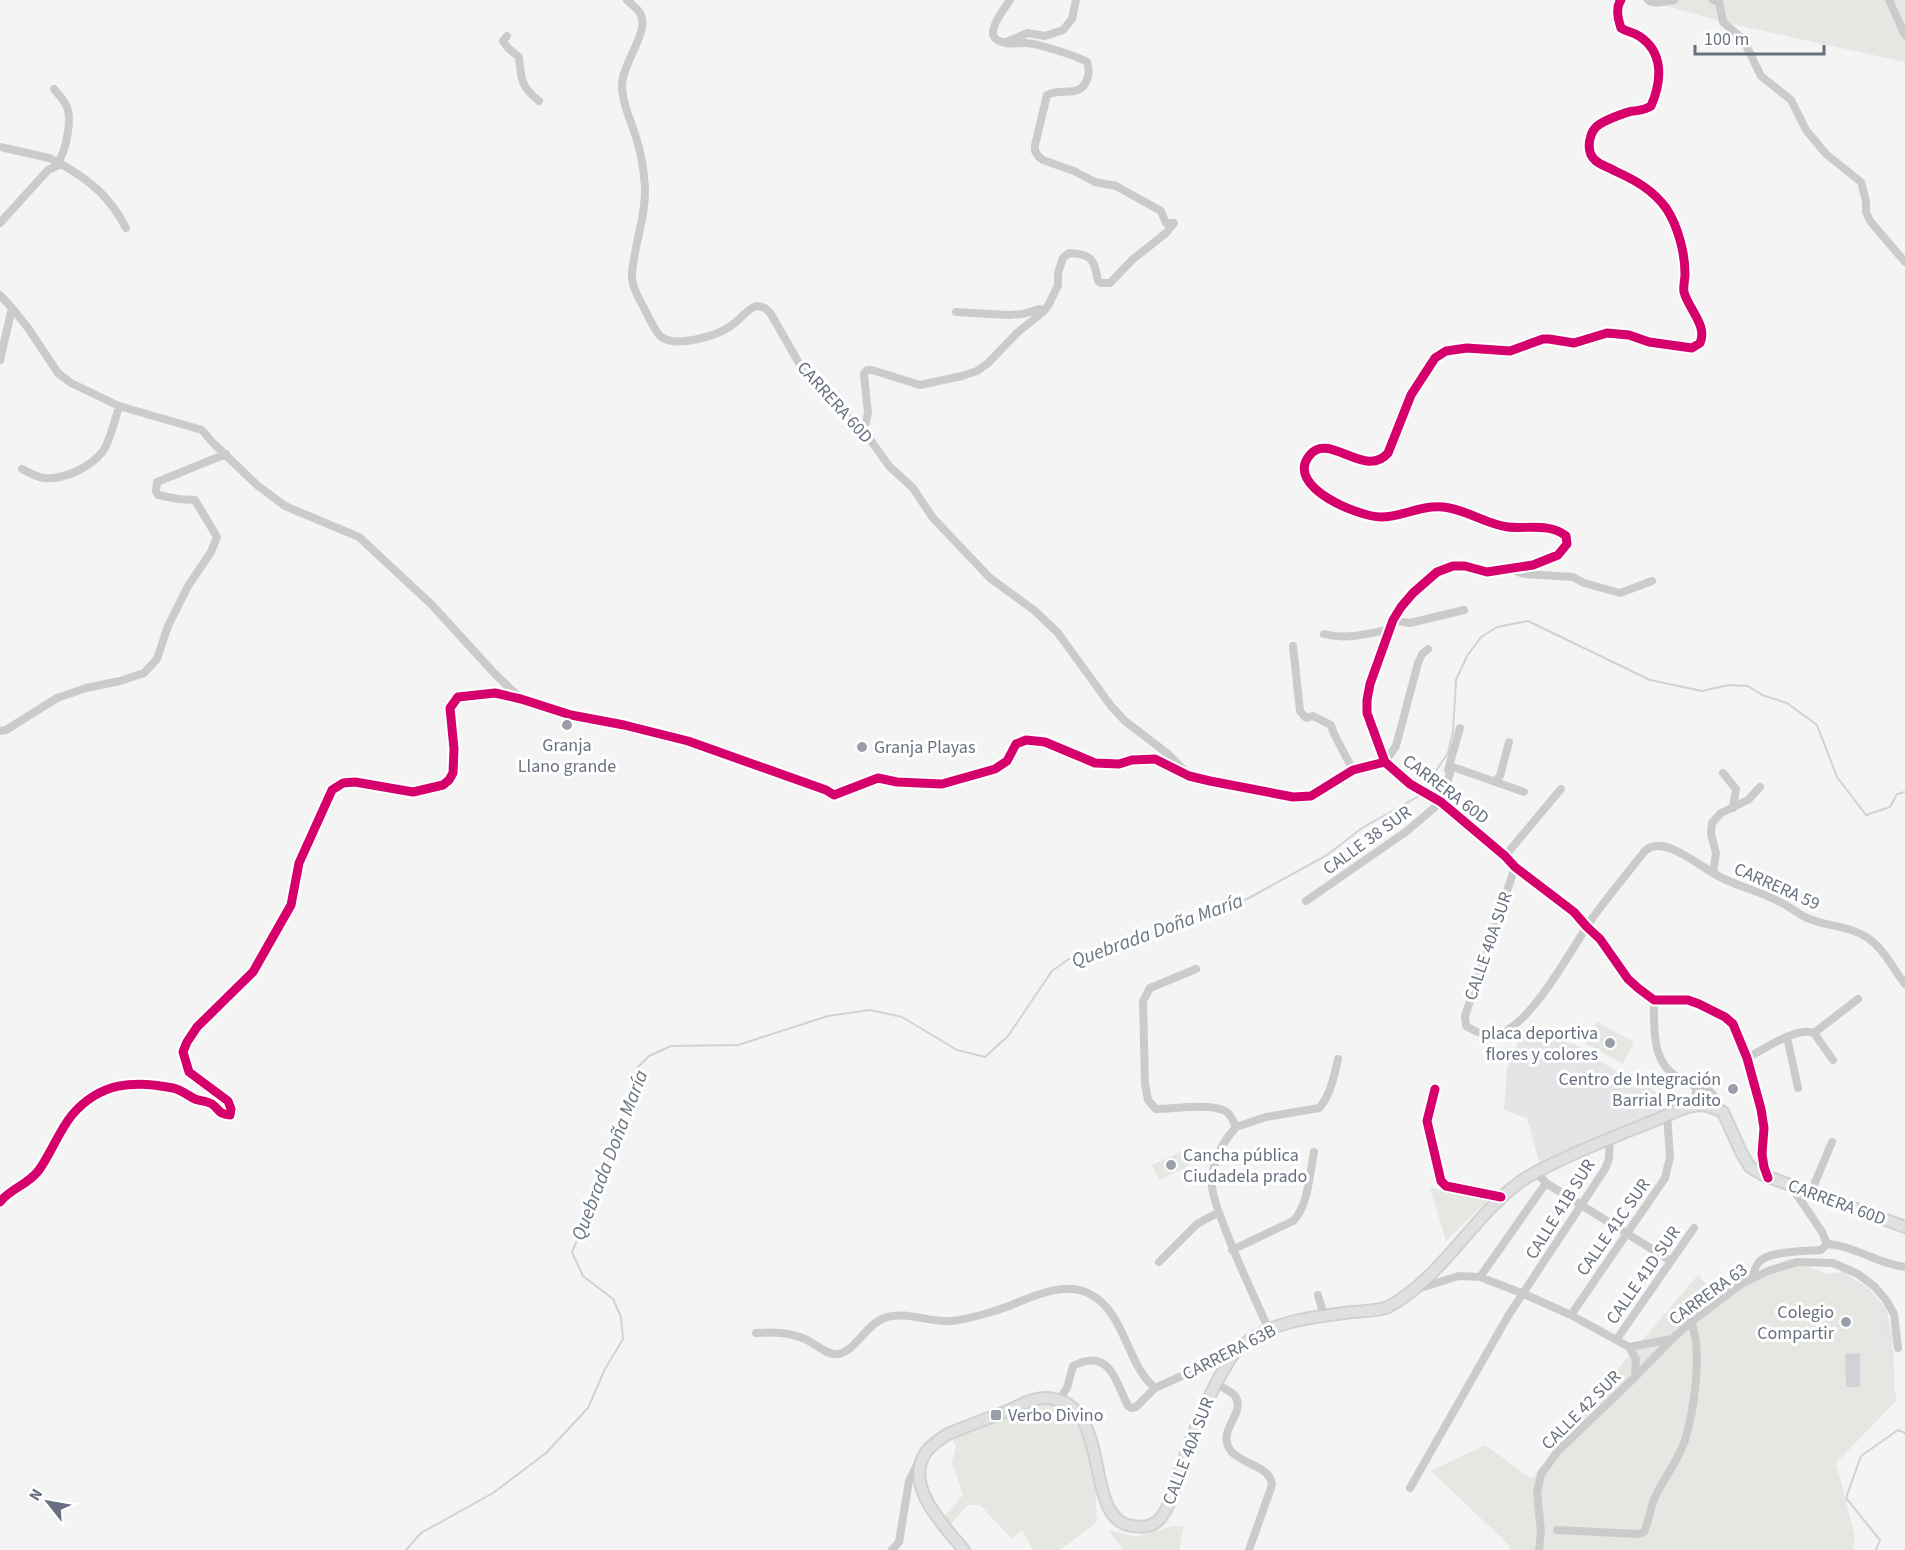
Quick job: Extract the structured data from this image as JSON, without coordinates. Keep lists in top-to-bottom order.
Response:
{
  "streets": {
    "main road": ["CARRERA 60D", "CALLE 40A SUR", "CARRERA 63B"],
    "street": [
      "CALLE 38 SUR",
      "CARRERA 59",
      "CALLE 41B SUR",
      "CALLE 41C SUR",
      "CALLE 41D SUR",
      "CARRERA 63",
      "CALLE 42 SUR"
    ]
  },
  "crossings": [
    ["CARRERA 60D", "CALLE 38 SUR"],
    ["CARRERA 60D", "CARRERA 59"],
    ["CARRERA 60D", "CALLE 40A SUR"],
    ["CARRERA 59", "CALLE 40A SUR"],
    ["CALLE 40A SUR", "CARRERA 63B"],
    ["CALLE 41B SUR", "CARRERA 63B"],
    ["CALLE 41C SUR", "CARRERA 63B"],
    ["CARRERA 63", "CALLE 42 SUR"]
  ],
  "water": ["Quebrada Doña María"],
  "places": {
    "other": [
      "Granja Llano grande",
      "Granja Playas",
      "placa deportiva flores y colores",
      "Centro de Integración Barrial Pradito",
      "Cancha pública Ciudadela prado",
      "Colegio Compartir"
    ],
    "transit": ["Verbo Divino"]
  },
  "scale_bar": "100 m",
  "north": "top left"
}
